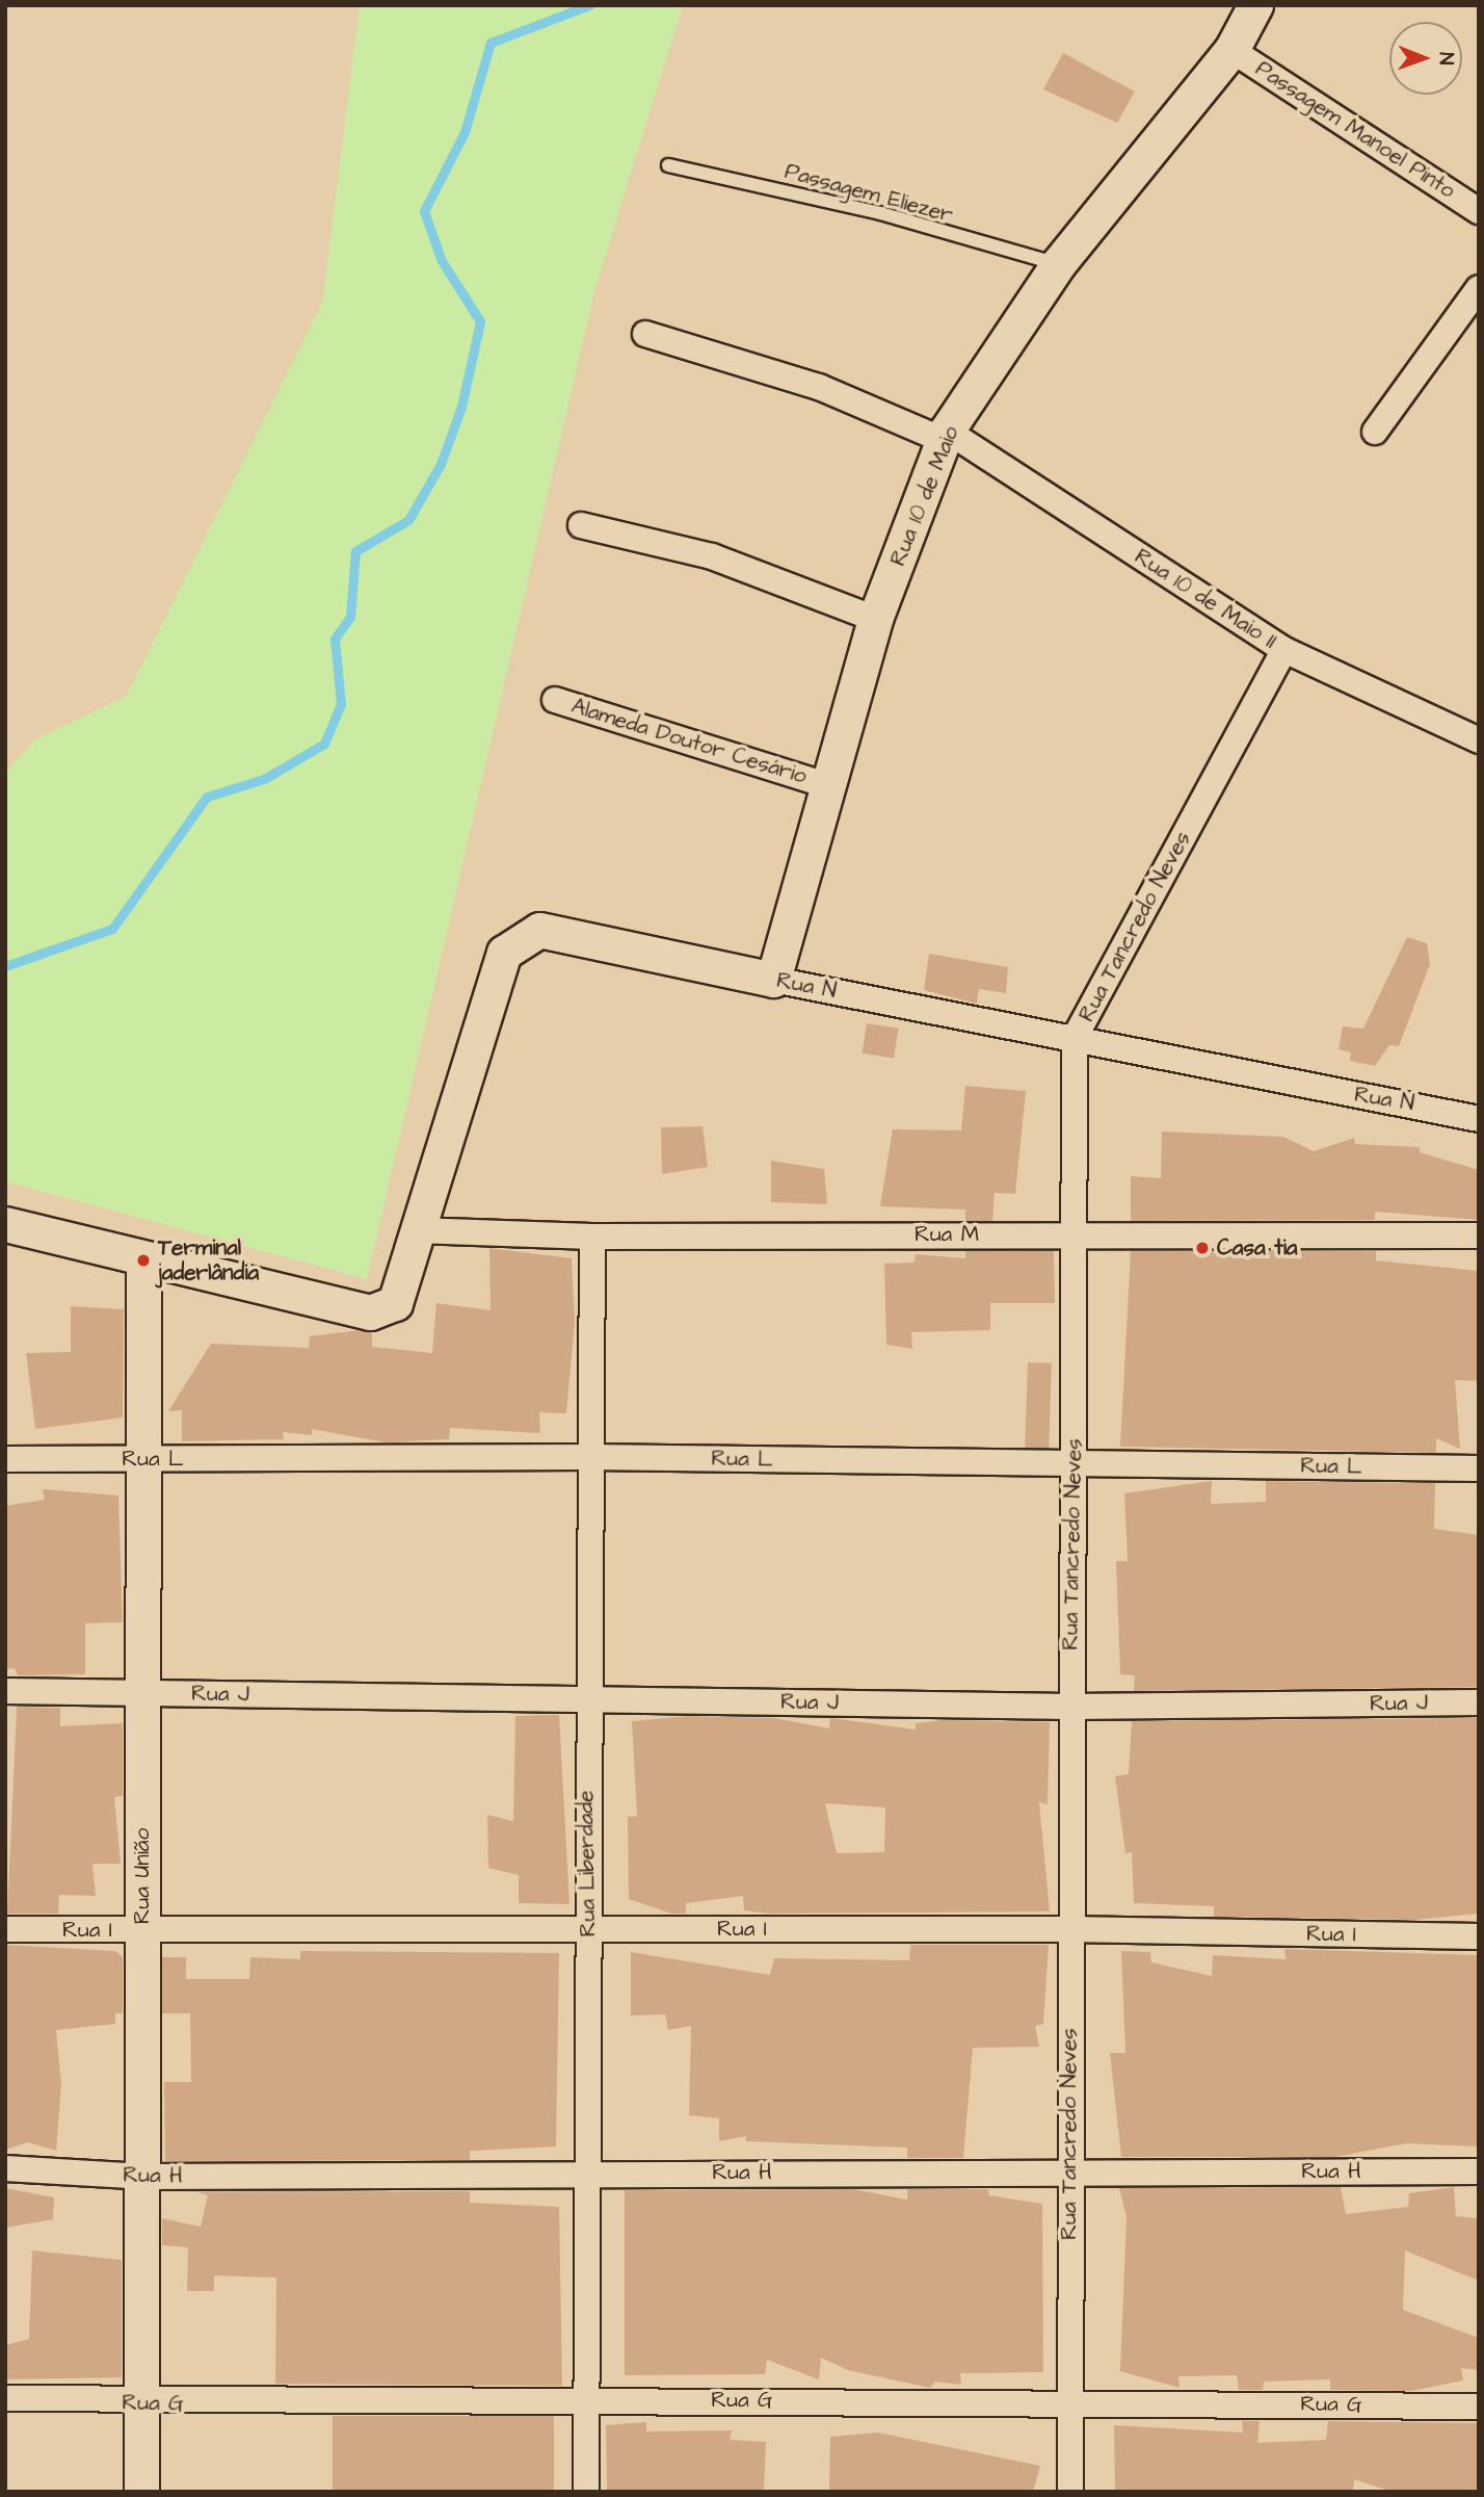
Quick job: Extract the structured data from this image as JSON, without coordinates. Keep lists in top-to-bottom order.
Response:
{
  "streets": {
    "main road": ["Rua 10 de Maio", "Rua N", "Rua União"],
    "street": [
      "Passagem Manoel Pinto",
      "Rua 10 de Maio II",
      "Alameda Doutor Cesário",
      "Rua Tancredo Neves",
      "Rua M",
      "Rua L",
      "Rua J",
      "Rua Liberdade",
      "Rua I",
      "Rua H",
      "Rua G"
    ],
    "lane": ["Passagem Eliezer"]
  },
  "crossings": [
    ["Passagem Manoel Pinto", "Rua 10 de Maio"],
    ["Passagem Eliezer", "Rua 10 de Maio"],
    ["Rua 10 de Maio", "Rua 10 de Maio II"],
    ["Rua 10 de Maio", "Alameda Doutor Cesário"],
    ["Rua 10 de Maio", "Rua N"],
    ["Rua 10 de Maio II", "Rua Tancredo Neves"],
    ["Rua Tancredo Neves", "Rua N"],
    ["Rua Tancredo Neves", "Rua M"],
    ["Rua Tancredo Neves", "Rua L"],
    ["Rua Tancredo Neves", "Rua J"],
    ["Rua Tancredo Neves", "Rua I"],
    ["Rua Tancredo Neves", "Rua H"],
    ["Rua Tancredo Neves", "Rua G"],
    ["Rua N", "Rua M"],
    ["Rua N", "Rua União"],
    ["Rua M", "Rua Liberdade"],
    ["Rua L", "Rua Liberdade"],
    ["Rua L", "Rua União"],
    ["Rua J", "Rua Liberdade"],
    ["Rua J", "Rua União"],
    ["Rua Liberdade", "Rua I"],
    ["Rua Liberdade", "Rua H"],
    ["Rua Liberdade", "Rua G"],
    ["Rua União", "Rua I"],
    ["Rua União", "Rua H"],
    ["Rua União", "Rua G"]
  ],
  "places": ["Casa tia", "Terminal jaderlândia"],
  "north": "right"
}
